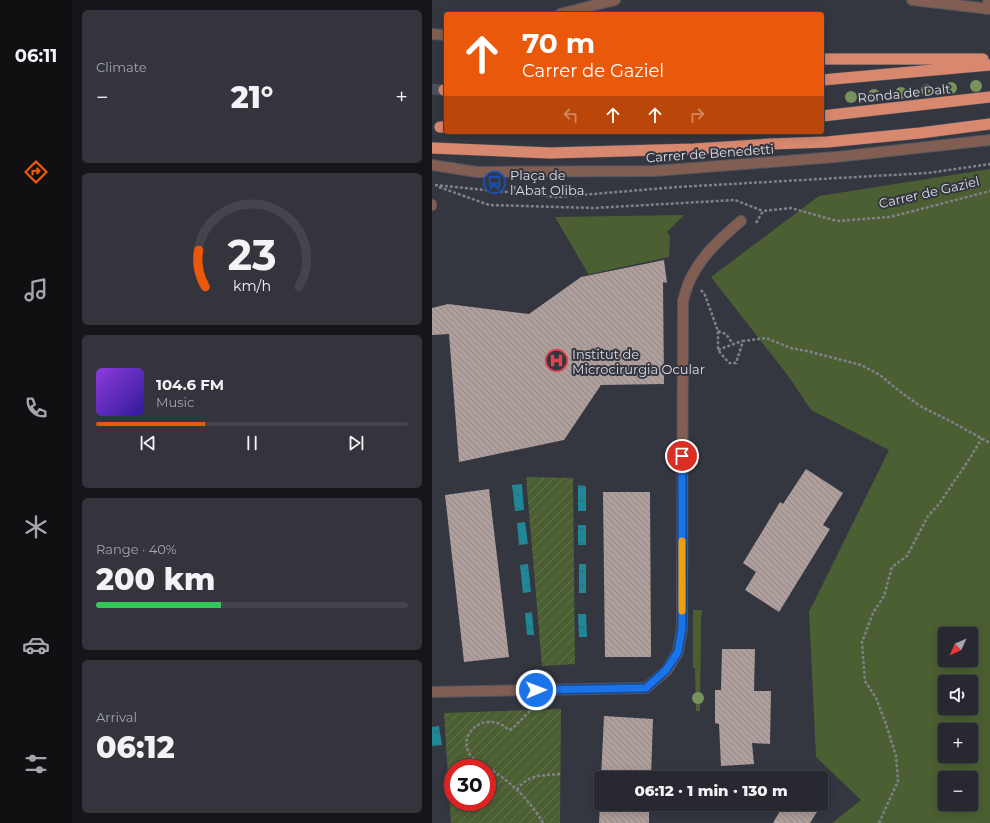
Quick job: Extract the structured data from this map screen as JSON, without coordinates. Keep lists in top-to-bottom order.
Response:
{
  "streets": {
    "highway": ["Ronda de Dalt"],
    "street": ["Carrer de Benedetti"],
    "path": ["Carrer de Gaziel"]
  },
  "places": {
    "bus stop": ["Plaça de l'Abat Oliba"],
    "hospital": ["Institut de Microcirurgia Ocular"]
  },
  "north": "bottom left",
  "page": {
    "tabs": "06:11",
    "tile": [
      "Climate",
      ["Range · 40%", "200 km"],
      ["Arrival", "06:12"]
    ],
    "turn": ["70 m", "Carrer de Gaziel"],
    "heat": ["−", "21°", "+"],
    "song": ["104.6 FM", "Music"],
    "map_buttons": ["+", "−"],
    "limit": "30",
    "trip": "06:12 · 1 min · 130 m",
    "gauge": ["23", "km/h"]
  }
}
